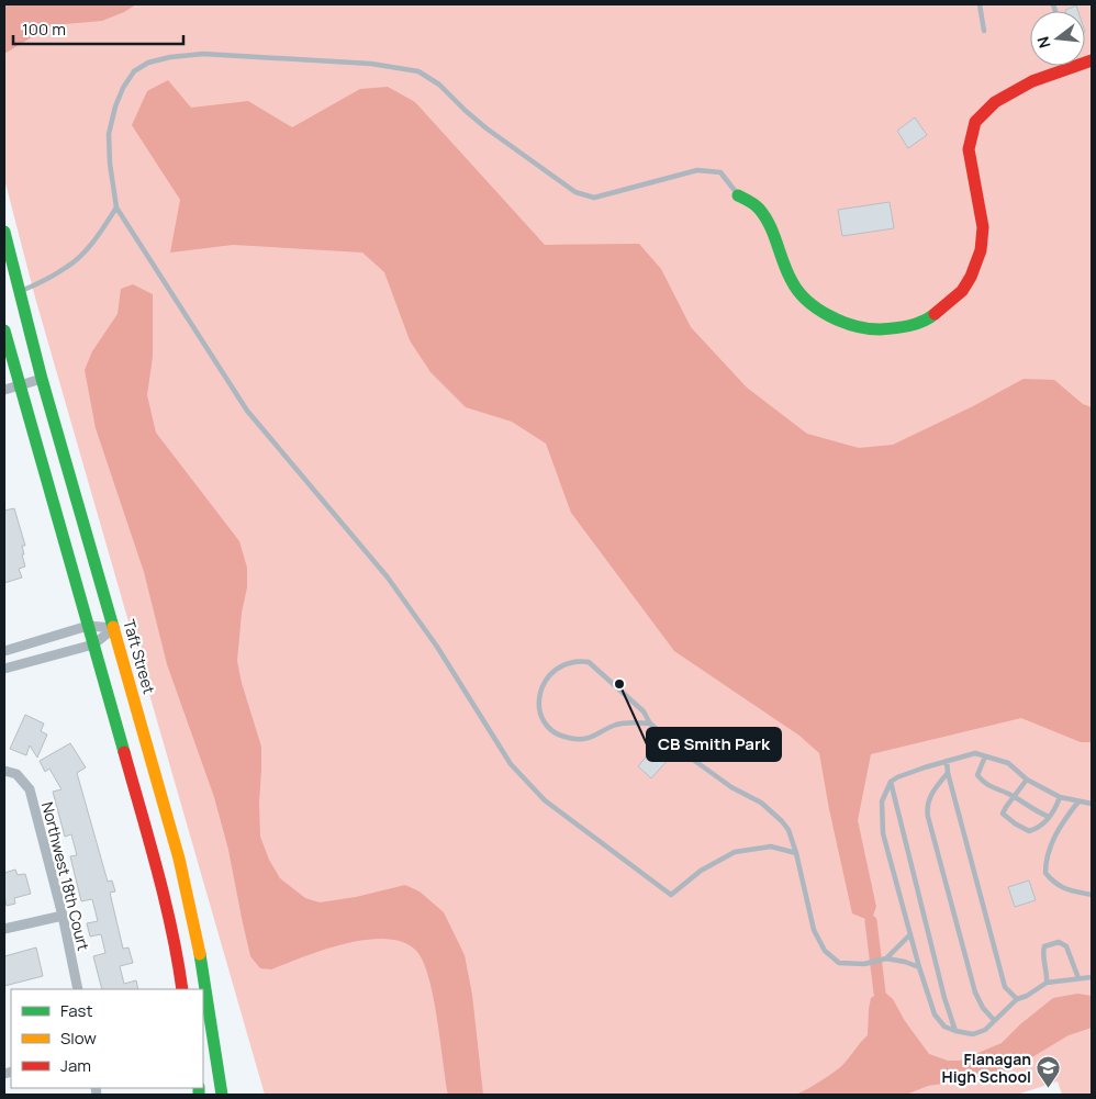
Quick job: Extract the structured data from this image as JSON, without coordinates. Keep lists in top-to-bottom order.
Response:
{
  "streets": {
    "street": ["Taft Street", "Northwest 18th Court"]
  },
  "places": {
    "other": ["CB Smith Park"],
    "school or university": ["Flanagan High School"]
  },
  "legend": ["Fast", "Slow", "Jam"],
  "scale_bar": "100 m",
  "north": "left"
}
